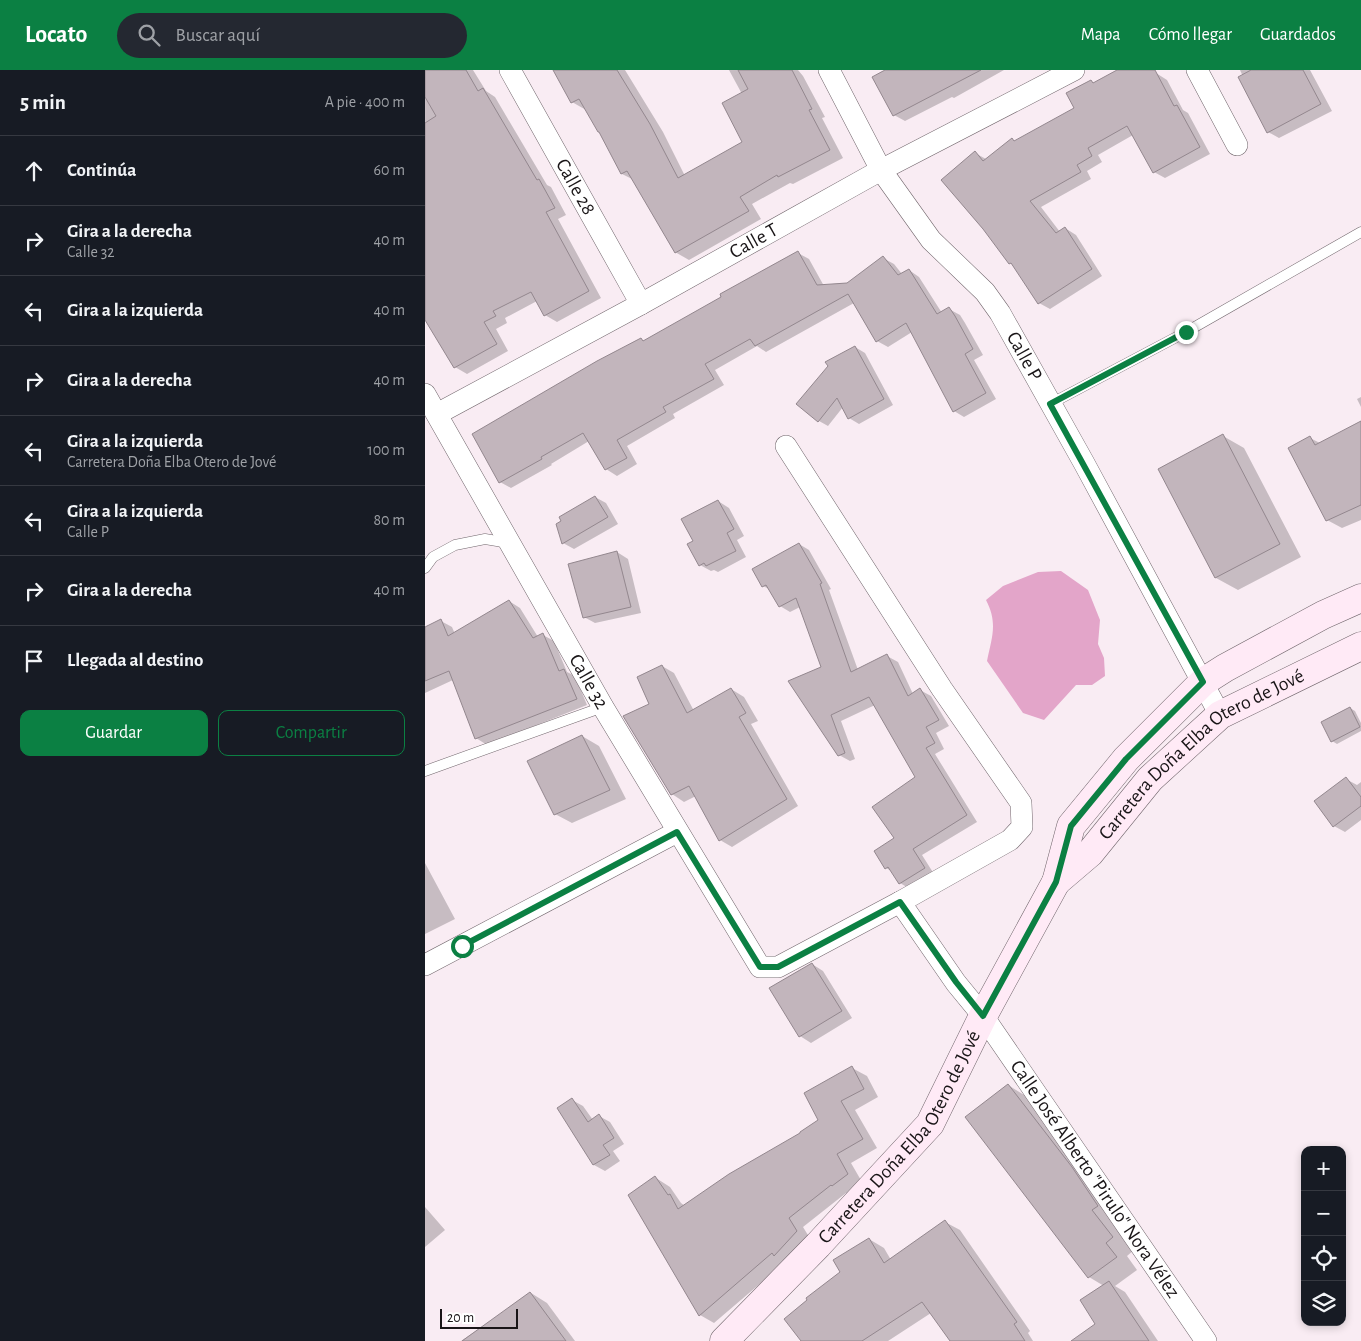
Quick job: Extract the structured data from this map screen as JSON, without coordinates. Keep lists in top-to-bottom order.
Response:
{
  "streets": {
    "street": [
      "Calle 28",
      "Calle T",
      "Calle P",
      "Calle 32",
      "Carretera Doña Elba Otero de Jové",
      "Calle José Alberto \"Pirulo\" Nora Vélez"
    ]
  },
  "crossings": [
    ["Calle 28", "Calle T"],
    ["Calle T", "Calle P"],
    ["Calle T", "Calle 32"],
    ["Calle P", "Carretera Doña Elba Otero de Jové"],
    ["Calle 32", "Calle José Alberto \"Pirulo\" Nora Vélez"],
    ["Carretera Doña Elba Otero de Jové", "Calle José Alberto \"Pirulo\" Nora Vélez"]
  ],
  "scale_bar": "20 m",
  "page": {
    "header": "Locato",
    "search": "Buscar aquí",
    "nav": ["Mapa", "Cómo llegar", "Guardados"],
    "heading": ["5 min", "A pie · 400 m"],
    "list": [
      ["Continúa", "60 m"],
      ["Gira a la derecha", "Calle 32", "40 m"],
      ["Gira a la izquierda", "40 m"],
      ["Gira a la derecha", "40 m"],
      ["Gira a la izquierda", "Carretera Doña Elba Otero de Jové", "100 m"],
      ["Gira a la izquierda", "Calle P", "80 m"],
      ["Gira a la derecha", "40 m"],
      "Llegada al destino"
    ],
    "buttons": ["Guardar", "Compartir"],
    "map_buttons": ["+", "−"],
    "scale": "20 m"
  }
}
